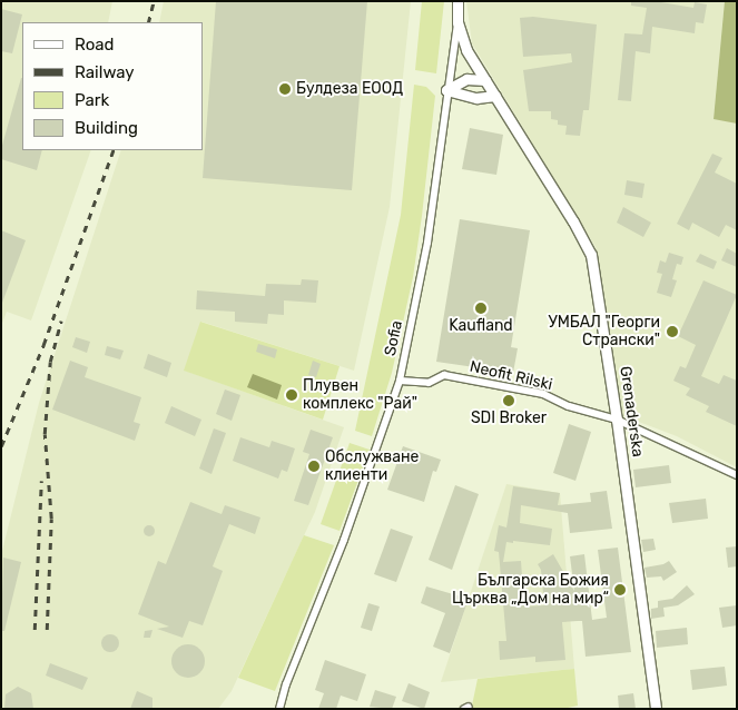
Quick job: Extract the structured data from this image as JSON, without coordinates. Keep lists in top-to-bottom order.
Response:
{
  "streets": {
    "street": ["Sofia", "Neofit Rilski", "Grenaderska"]
  },
  "crossings": [
    ["Sofia", "Neofit Rilski"],
    ["Sofia", "Grenaderska"],
    ["Neofit Rilski", "Grenaderska"]
  ],
  "places": [
    "Булдеза ЕООД",
    "Kaufland",
    "УМБАЛ \"Георги Странски\"",
    "Плувен комплекс \"Рай\"",
    "SDI Broker",
    "Обслужване клиенти",
    "Българска Божия Църква „Дом на мир“"
  ],
  "legend": [
    "Road",
    "Railway",
    "Park",
    "Building"
  ]
}
